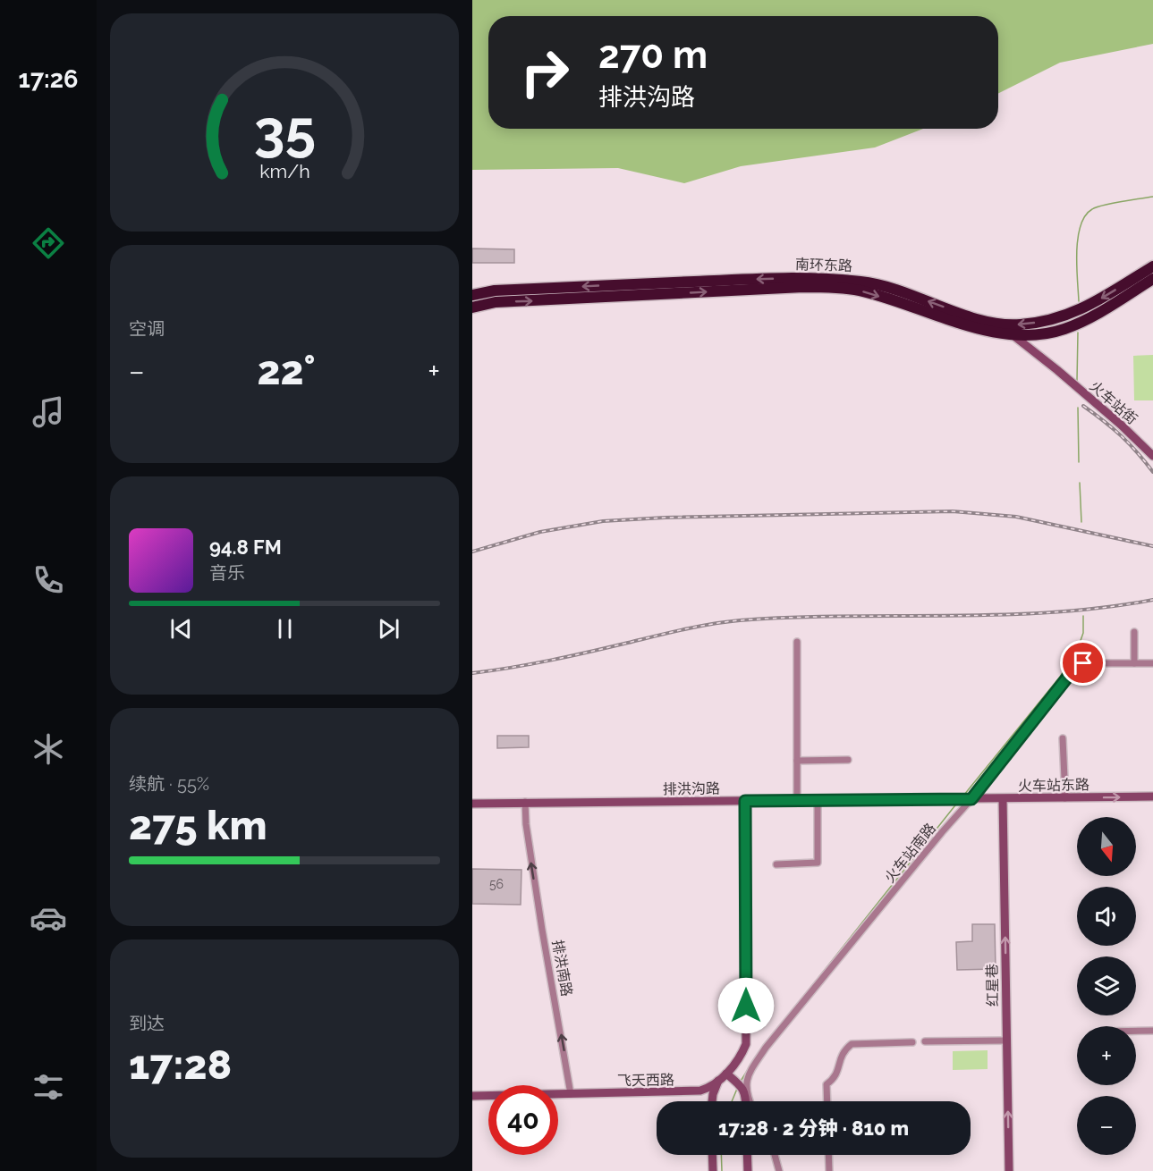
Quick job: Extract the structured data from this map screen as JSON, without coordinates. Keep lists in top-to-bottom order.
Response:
{
  "streets": {
    "highway": ["南环东路"],
    "main road": [
      "火车站街",
      "火车站东路",
      "排洪沟路",
      "红星巷",
      "飞天西路"
    ],
    "street": ["火车站南路", "排洪南路"]
  },
  "crossings": [
    ["南环东路", "火车站街"],
    ["火车站东路", "排洪沟路"],
    ["火车站东路", "火车站南路"],
    ["火车站东路", "红星巷"],
    ["排洪沟路", "排洪南路"],
    ["排洪南路", "飞天西路"]
  ],
  "one_way": ["火车站东路", "排洪南路", "红星巷"],
  "house_numbers": ["56"],
  "north": "bottom",
  "page": {
    "tabs": "17:26",
    "turn": ["270 m", "排洪沟路"],
    "tile": [
      "空调",
      ["续航 · 55%", "275 km"],
      ["到达", "17:28"]
    ],
    "heat": ["−", "22°", "+"],
    "song": ["94.8 FM", "音乐"],
    "map_buttons": ["+", "−"],
    "limit": "40",
    "trip": "17:28 · 2 分钟 · 810 m",
    "gauge": ["35", "km/h"]
  }
}
